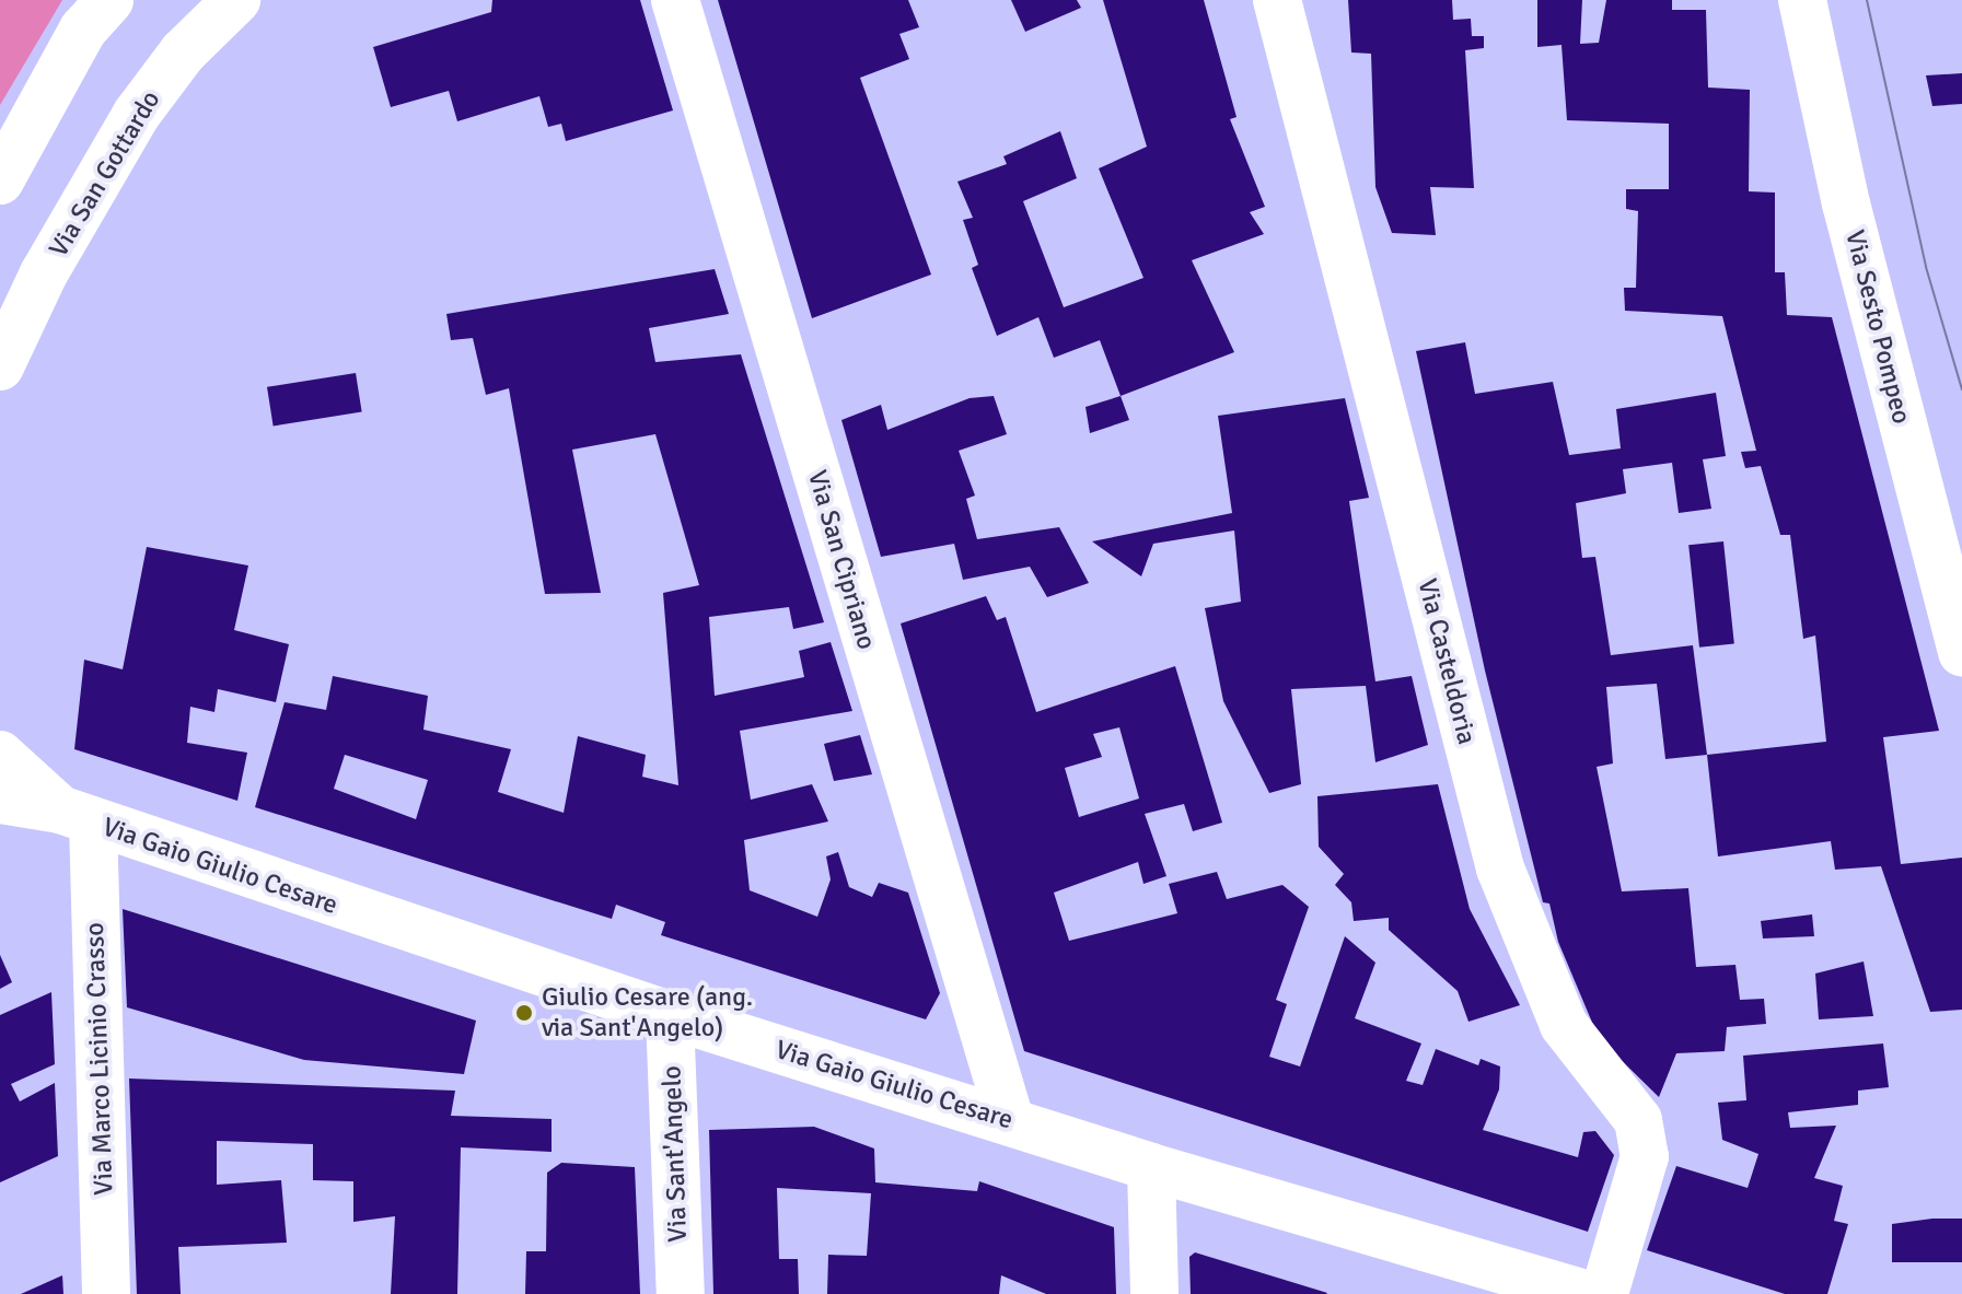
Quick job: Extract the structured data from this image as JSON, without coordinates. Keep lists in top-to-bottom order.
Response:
{
  "streets": {
    "street": [
      "Via San Gottardo",
      "Via Sesto Pompeo",
      "Via San Cipriano",
      "Via Casteldoria",
      "Via Gaio Giulio Cesare",
      "Via Marco Licinio Crasso",
      "Via Sant'Angelo"
    ]
  },
  "crossings": [
    ["Via San Cipriano", "Via Gaio Giulio Cesare"],
    ["Via Gaio Giulio Cesare", "Via Marco Licinio Crasso"],
    ["Via Gaio Giulio Cesare", "Via Sant'Angelo"]
  ],
  "places": ["Giulio Cesare (ang. via Sant'Angelo)"]
}
